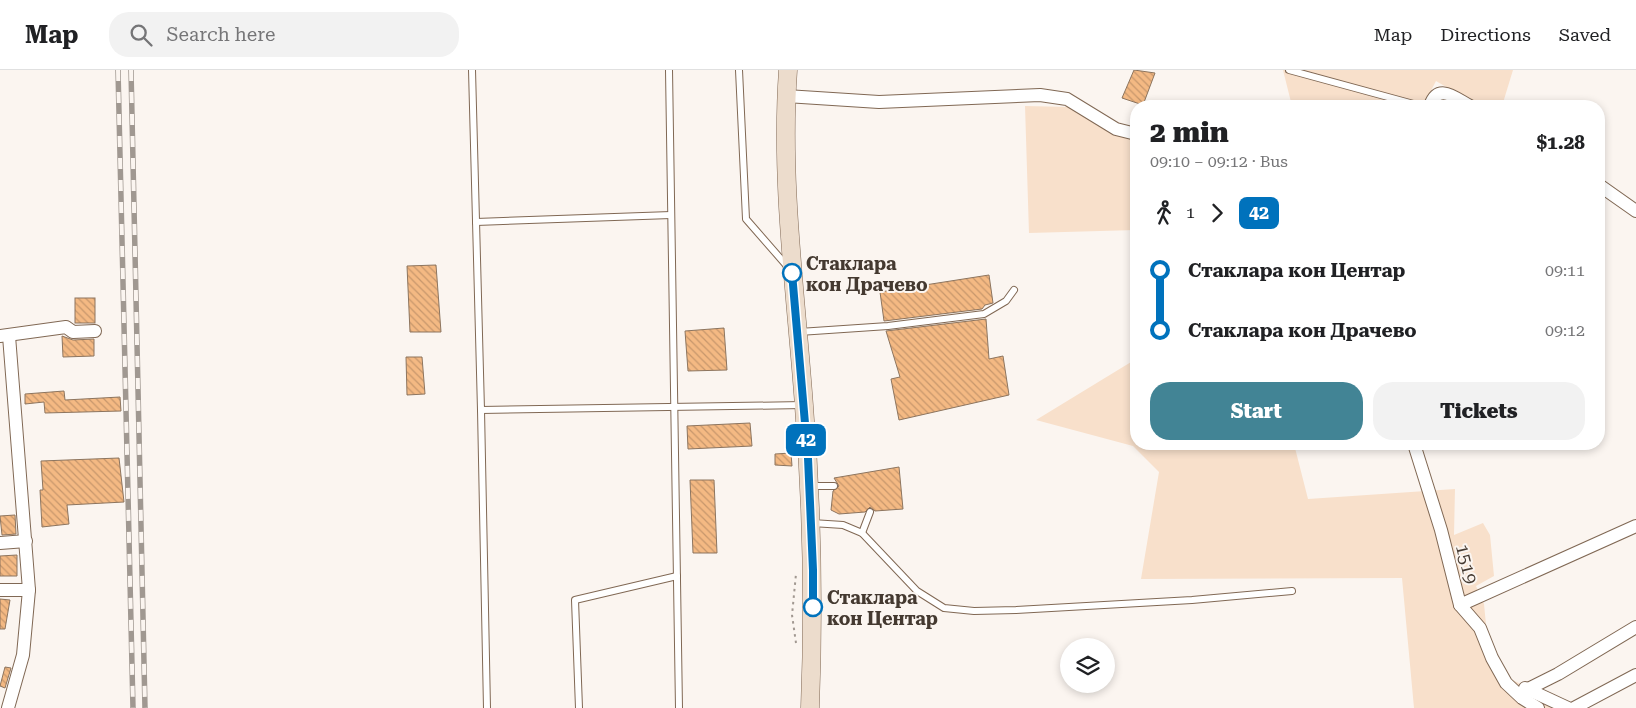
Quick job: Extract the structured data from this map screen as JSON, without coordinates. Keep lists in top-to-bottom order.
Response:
{
  "streets": {
    "street": ["1519"]
  },
  "places": ["Стаклара кон Драчево", "Стаклара кон Центар"],
  "lines": ["bus line 42"],
  "page": {
    "header": "Map",
    "search": "Search here",
    "nav": ["Map", "Directions", "Saved"],
    "on_map": "42",
    "heading": ["2 min", "09:10 – 09:12 · Bus", "$1.28"],
    "legs": ["1", "42"],
    "list": [
      {
        "name": "Стаклара кон Центар",
        "value": "09:11"
      },
      {
        "name": "Стаклара кон Драчево",
        "value": "09:12"
      }
    ],
    "buttons": ["Start", "Tickets"]
  }
}
